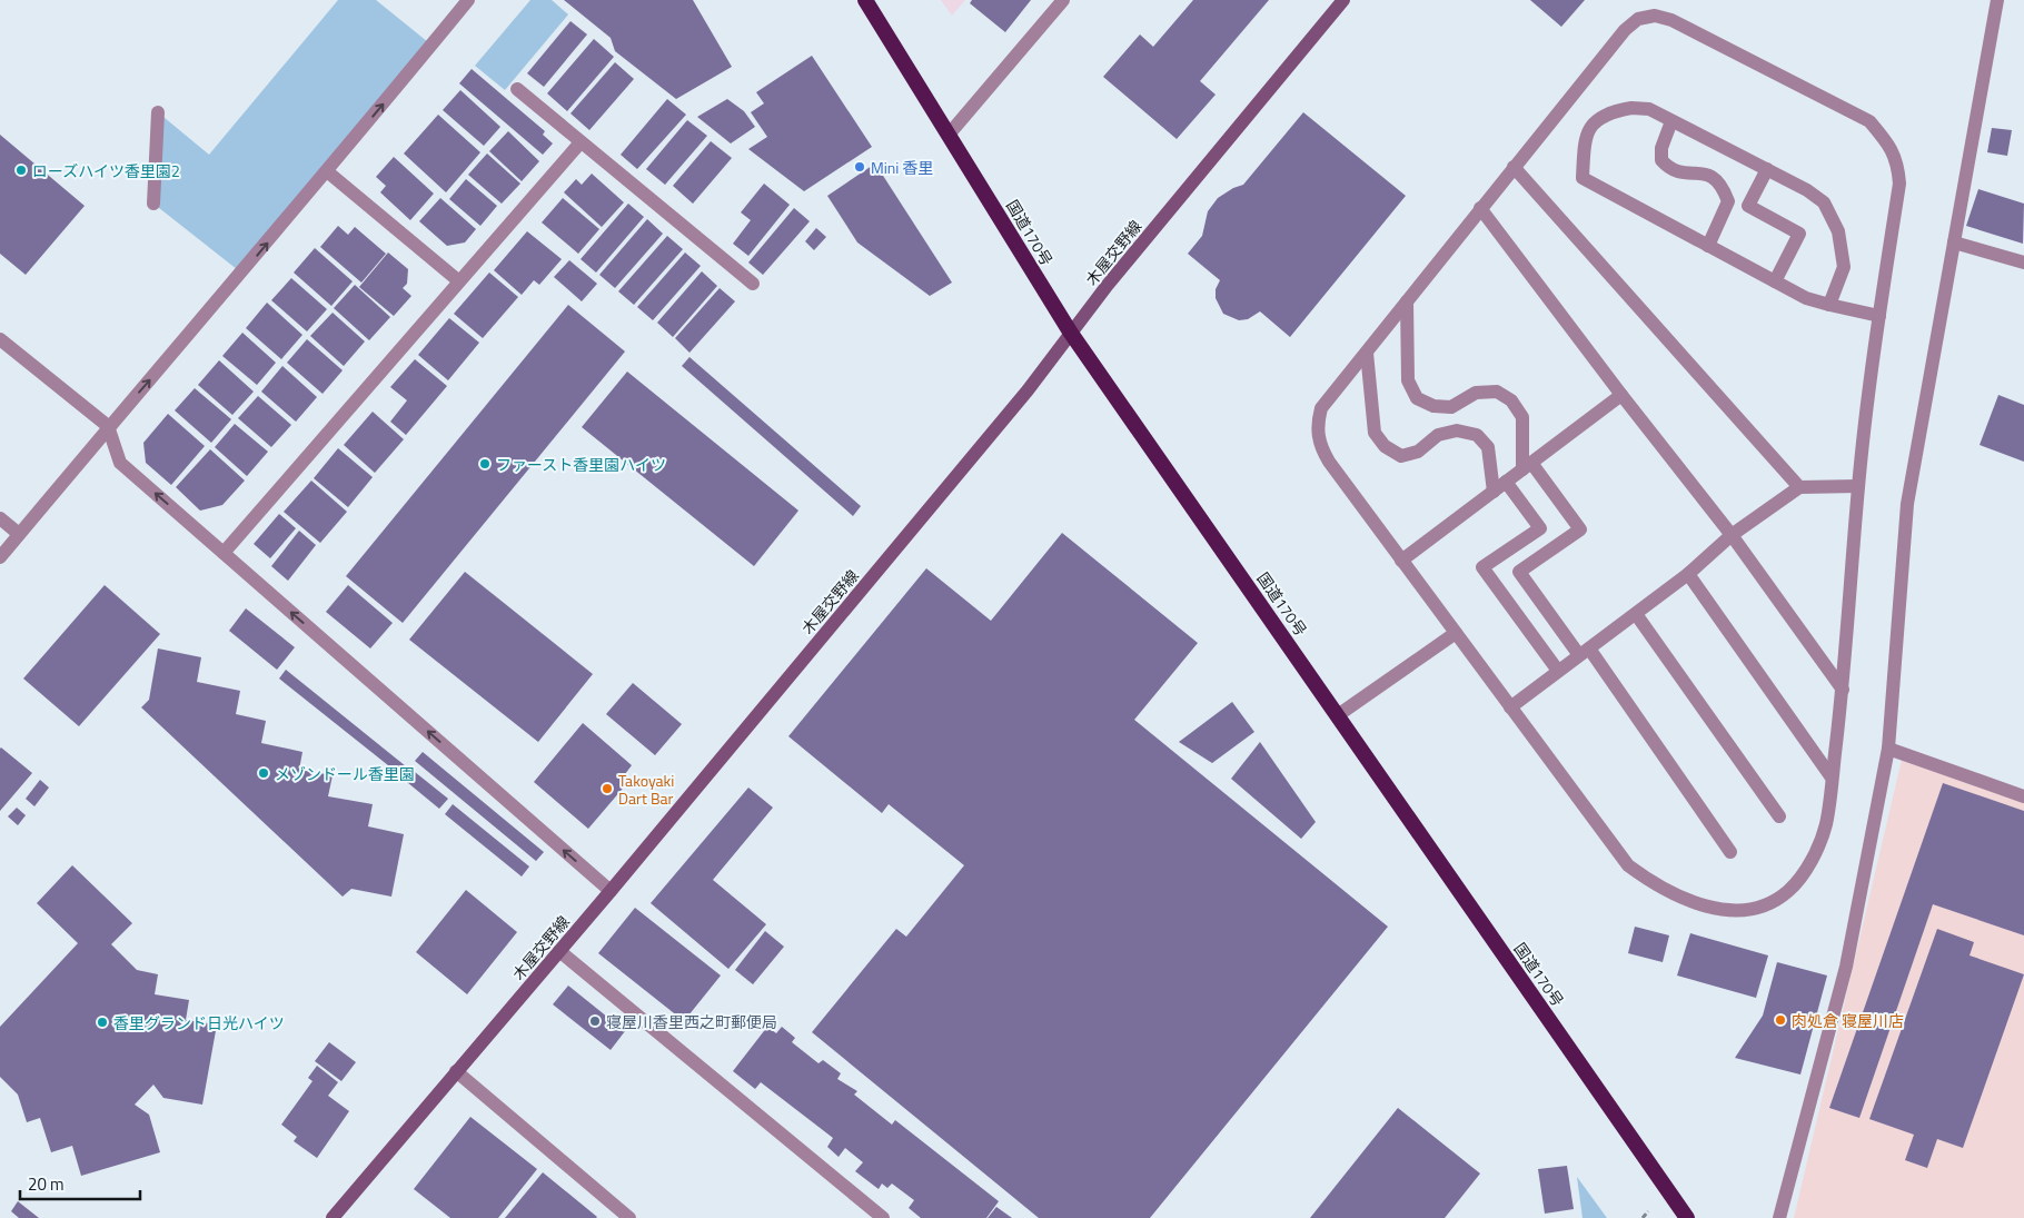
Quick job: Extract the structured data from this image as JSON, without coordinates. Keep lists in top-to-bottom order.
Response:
{
  "streets": {
    "highway": ["国道170号"],
    "main road": ["木屋交野線"]
  },
  "crossings": [
    ["国道170号", "木屋交野線"]
  ],
  "places": [
    "Mini 香里",
    "ローズハイツ香里園2",
    "ファースト香里園ハイツ",
    "メゾンドール香里園",
    "Takoyaki Dart Bar",
    "肉処倉 寝屋川店",
    "寝屋川香里西之町郵便局",
    "香里グランド日光ハイツ"
  ],
  "scale_bar": "20 m"
}
